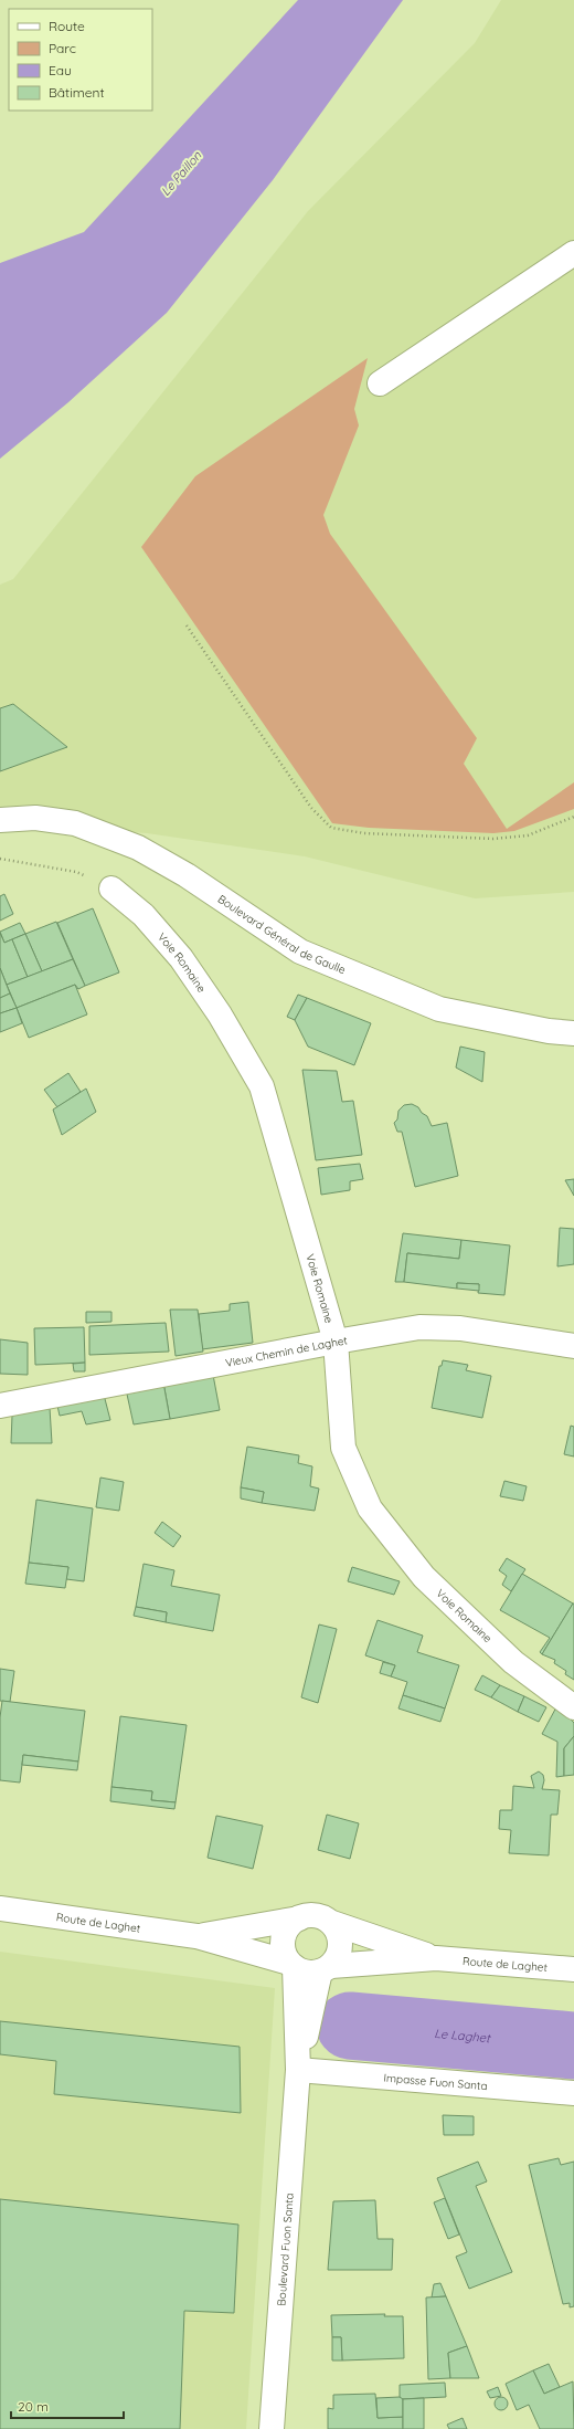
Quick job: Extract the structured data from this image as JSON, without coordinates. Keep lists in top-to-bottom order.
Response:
{
  "streets": {
    "street": [
      "Boulevard Général de Gaulle",
      "Voie Romaine",
      "Vieux Chemin de Laghet",
      "Route de Laghet",
      "Impasse Fuon Santa",
      "Boulevard Fuon Santa"
    ]
  },
  "crossings": [
    ["Voie Romaine", "Vieux Chemin de Laghet"],
    ["Route de Laghet", "Boulevard Fuon Santa"],
    ["Impasse Fuon Santa", "Boulevard Fuon Santa"]
  ],
  "water": ["Le Paillon", "Le Laghet"],
  "legend": [
    "Route",
    "Parc",
    "Eau",
    "Bâtiment"
  ],
  "scale_bar": "20 m"
}
